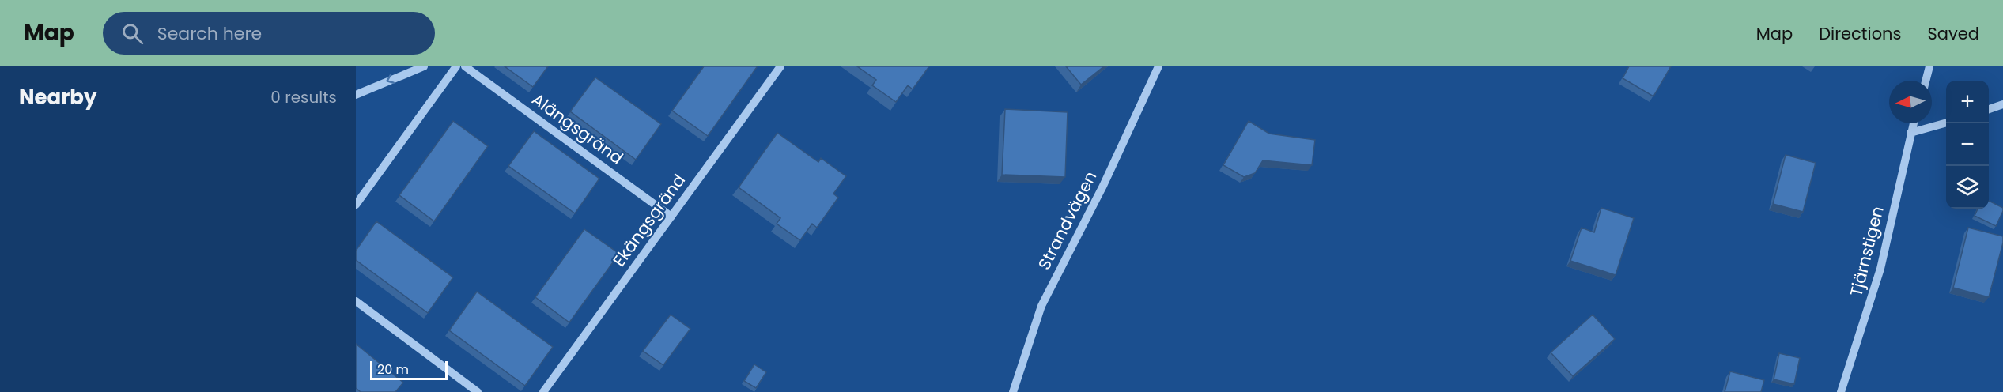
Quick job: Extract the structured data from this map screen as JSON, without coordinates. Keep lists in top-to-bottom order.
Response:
{
  "streets": {
    "street": [
      "Alängsgränd",
      "Ekängsgränd",
      "Strandvägen",
      "Tjärnstigen"
    ]
  },
  "crossings": [
    ["Alängsgränd", "Ekängsgränd"]
  ],
  "scale_bar": "20 m",
  "north": "left",
  "page": {
    "header": "Map",
    "search": "Search here",
    "nav": ["Map", "Directions", "Saved"],
    "heading": ["Nearby", "0 results"],
    "map_buttons": ["+", "−"],
    "scale": "20 m"
  }
}
